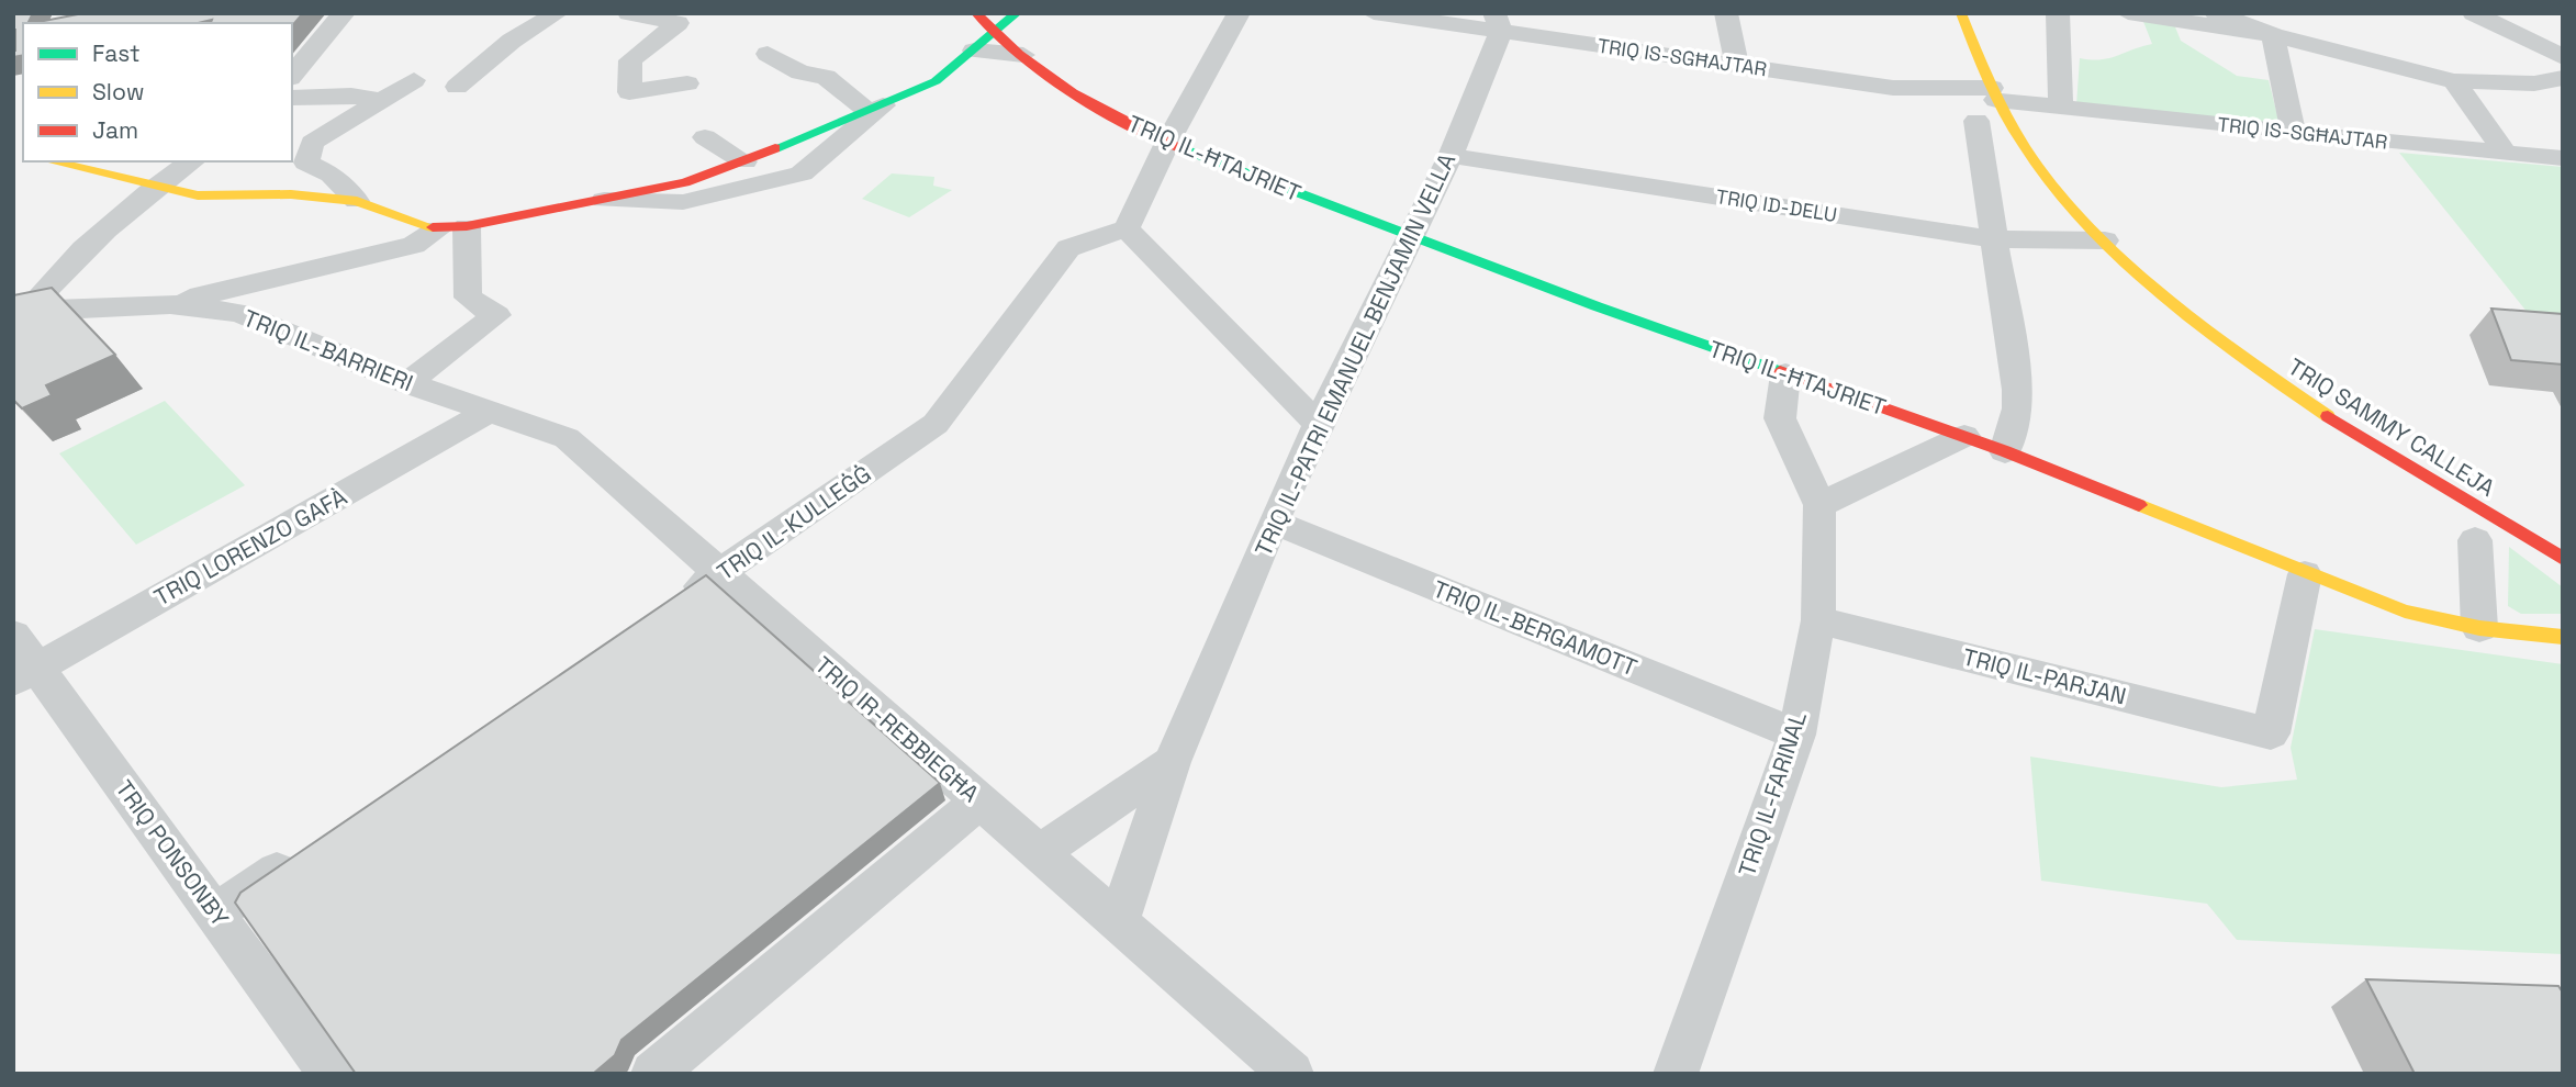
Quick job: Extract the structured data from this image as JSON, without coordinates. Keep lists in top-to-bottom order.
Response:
{
  "streets": {
    "street": [
      "TRIQ IS-SGĦAJTAR",
      "TRIQ IL-ĦTAJRIET",
      "TRIQ ID-DELU",
      "TRIQ IL-BARRIERI",
      "TRIQ IL-PATRI EMANUEL BENJAMIN VELLA",
      "TRIQ SAMMY CALLEJA",
      "TRIQ IL-KULLEĠĠ",
      "TRIQ LORENZO GAFÀ",
      "TRIQ IL-BERGAMOTT",
      "TRIQ IL-PARJAN",
      "TRIQ IR-REBBIEGĦA",
      "TRIQ IL-FARINAL",
      "TRIQ PONSONBY"
    ]
  },
  "crossings": [
    ["TRIQ IS-SGĦAJTAR", "TRIQ IL-PATRI EMANUEL BENJAMIN VELLA"],
    ["TRIQ IS-SGĦAJTAR", "TRIQ SAMMY CALLEJA"],
    ["TRIQ IL-ĦTAJRIET", "TRIQ IL-PATRI EMANUEL BENJAMIN VELLA"],
    ["TRIQ IL-ĦTAJRIET", "TRIQ IL-PARJAN"],
    ["TRIQ IL-ĦTAJRIET", "TRIQ IL-FARINAL"],
    ["TRIQ ID-DELU", "TRIQ IL-PATRI EMANUEL BENJAMIN VELLA"],
    ["TRIQ ID-DELU", "TRIQ SAMMY CALLEJA"],
    ["TRIQ IL-BARRIERI", "TRIQ LORENZO GAFÀ"],
    ["TRIQ IL-BARRIERI", "TRIQ IR-REBBIEGĦA"],
    ["TRIQ IL-PATRI EMANUEL BENJAMIN VELLA", "TRIQ IL-BERGAMOTT"],
    ["TRIQ IL-PATRI EMANUEL BENJAMIN VELLA", "TRIQ IR-REBBIEGĦA"],
    ["TRIQ IL-KULLEĠĠ", "TRIQ IR-REBBIEGĦA"],
    ["TRIQ LORENZO GAFÀ", "TRIQ IR-REBBIEGĦA"],
    ["TRIQ LORENZO GAFÀ", "TRIQ PONSONBY"],
    ["TRIQ IL-BERGAMOTT", "TRIQ IL-FARINAL"],
    ["TRIQ IL-PARJAN", "TRIQ IL-FARINAL"]
  ],
  "legend": ["Fast", "Slow", "Jam"]
}
